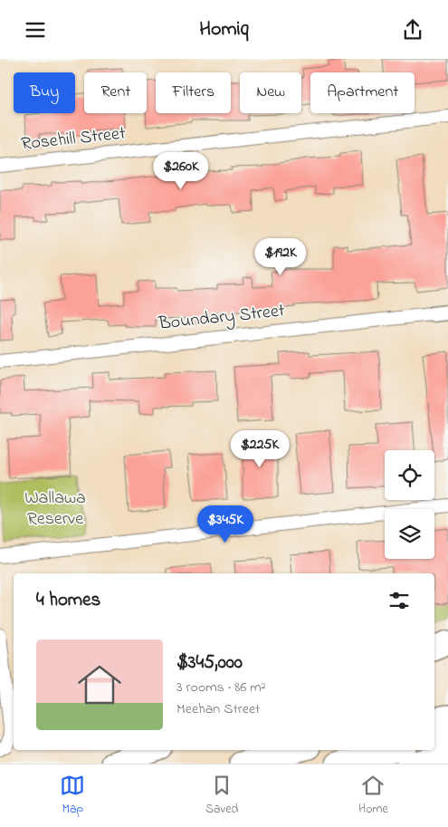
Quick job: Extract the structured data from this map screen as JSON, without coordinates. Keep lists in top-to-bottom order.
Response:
{
  "streets": {
    "street": ["Rosehill Street", "Boundary Street"]
  },
  "parks": ["Wallawa Reserve"],
  "page": {
    "header": "Homiq",
    "chip": [
      "Buy",
      "Rent",
      "Filters",
      "New",
      "Apartment"
    ],
    "price": [
      "$260K",
      "$192K",
      "$225K",
      "$345K"
    ],
    "heading": "4 homes",
    "list": [
      {
        "name": "$345,000",
        "note": "3 rooms · 86 m² · Meehan Street"
      }
    ],
    "tabs": ["Map", "Saved", "Home"]
  }
}
